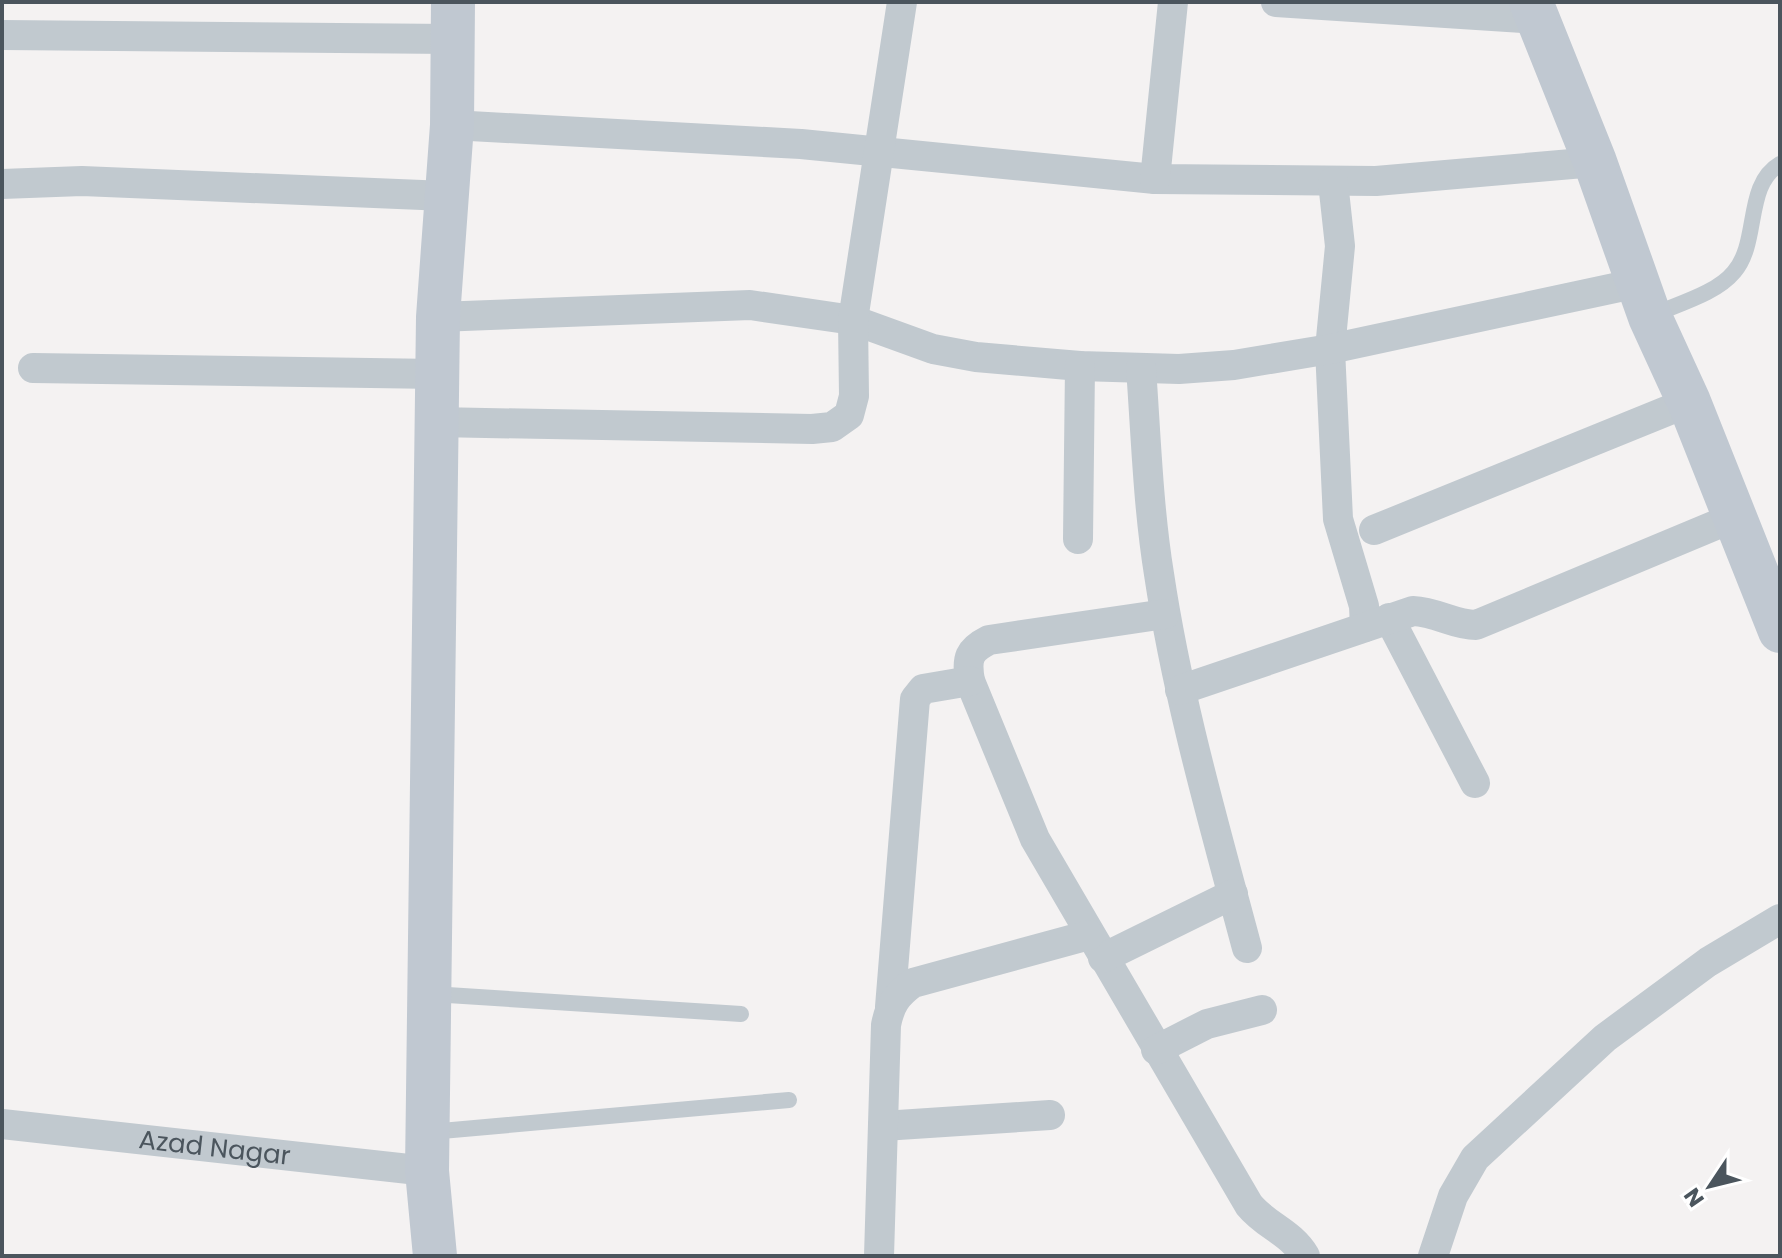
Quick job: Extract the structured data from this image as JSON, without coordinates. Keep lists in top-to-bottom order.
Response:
{
  "streets": {
    "street": ["Azad Nagar"]
  },
  "north": "bottom left"
}
